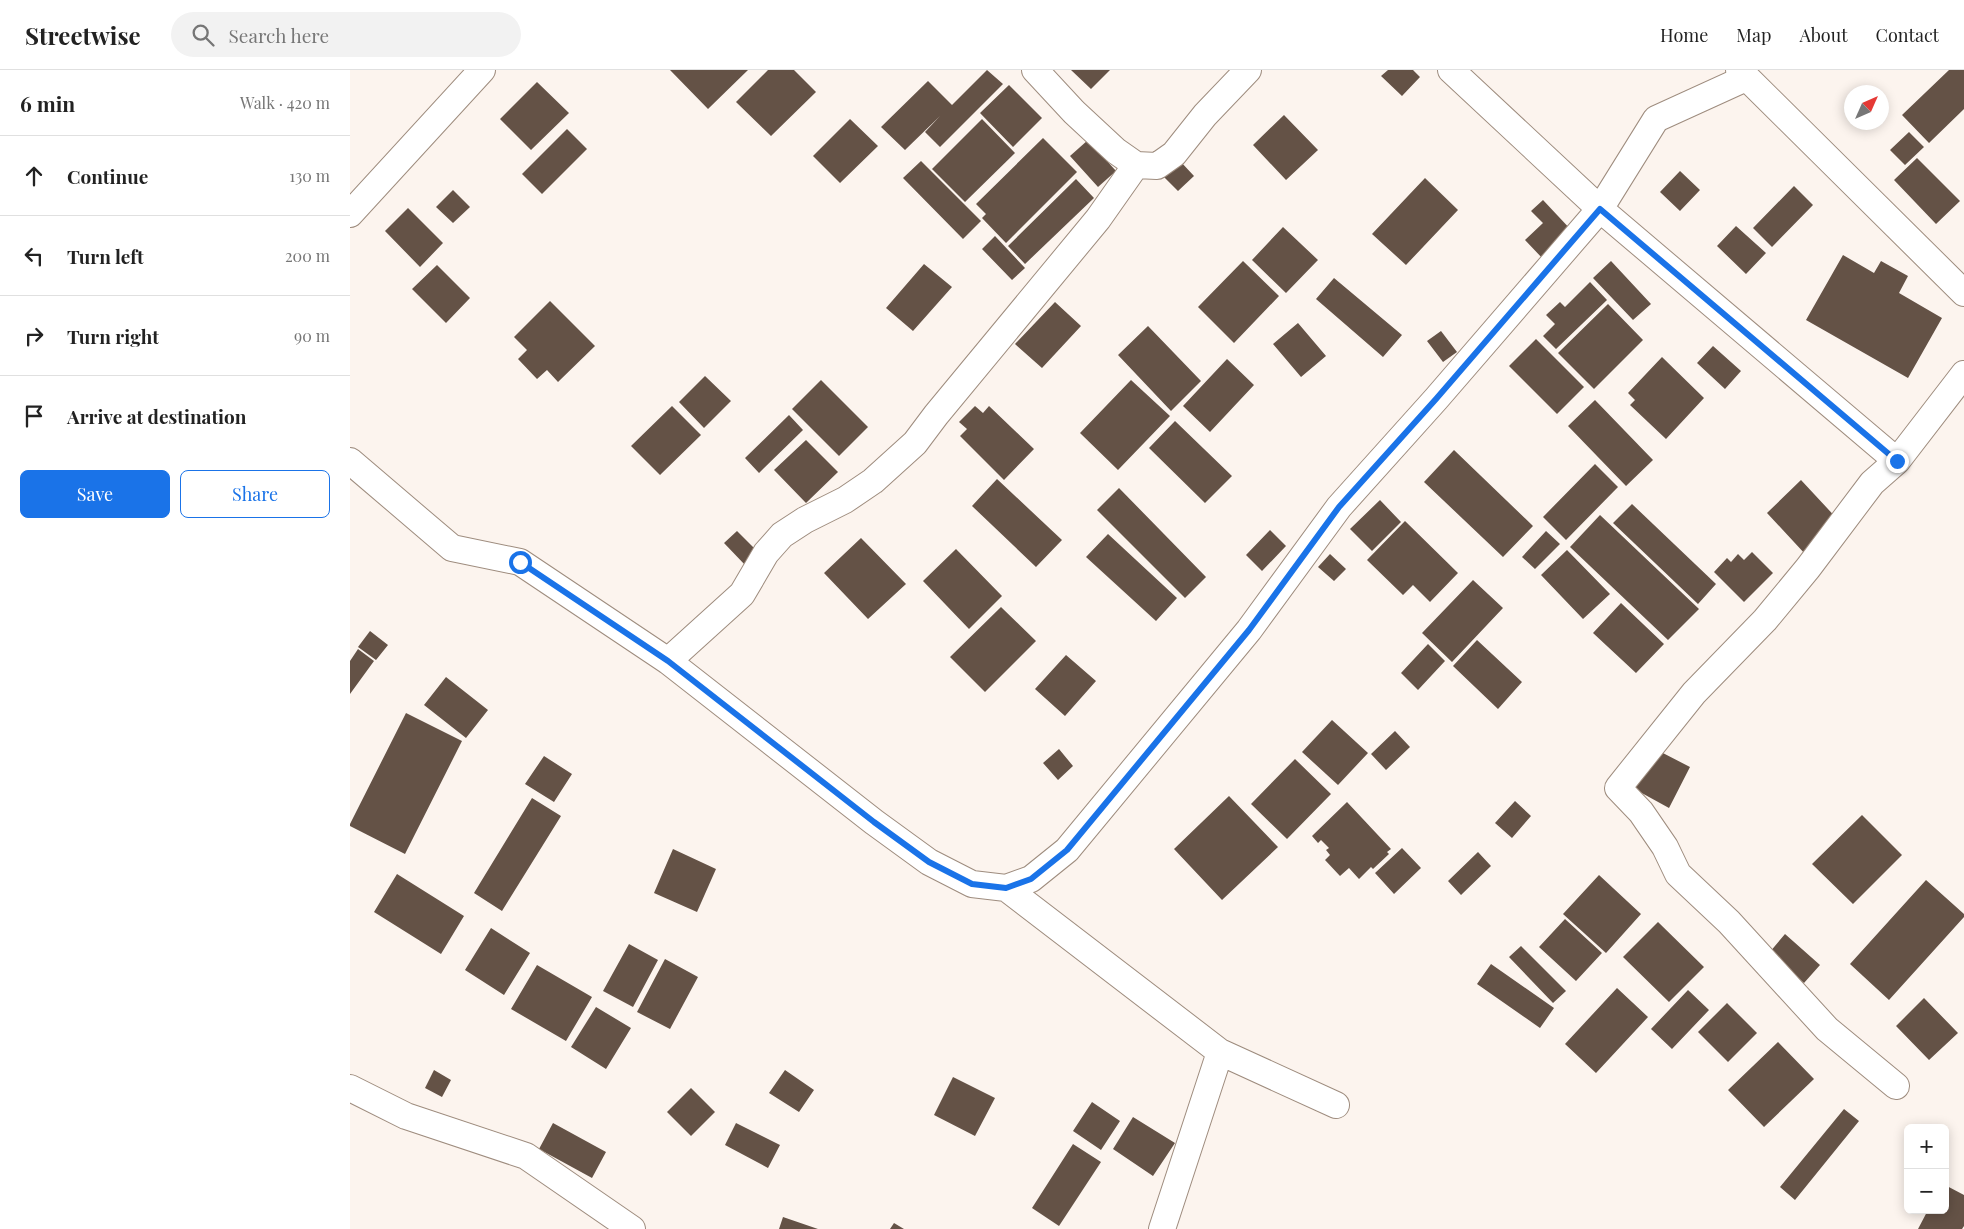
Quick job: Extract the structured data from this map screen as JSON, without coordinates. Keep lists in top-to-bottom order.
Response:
{
  "north": "top right",
  "page": {
    "header": "Streetwise",
    "search": "Search here",
    "nav": [
      "Home",
      "Map",
      "About",
      "Contact"
    ],
    "heading": ["6 min", "Walk · 420 m"],
    "list": [
      ["Continue", "130 m"],
      ["Turn left", "200 m"],
      ["Turn right", "90 m"],
      "Arrive at destination"
    ],
    "buttons": ["Save", "Share"],
    "map_buttons": ["+", "−"]
  }
}
